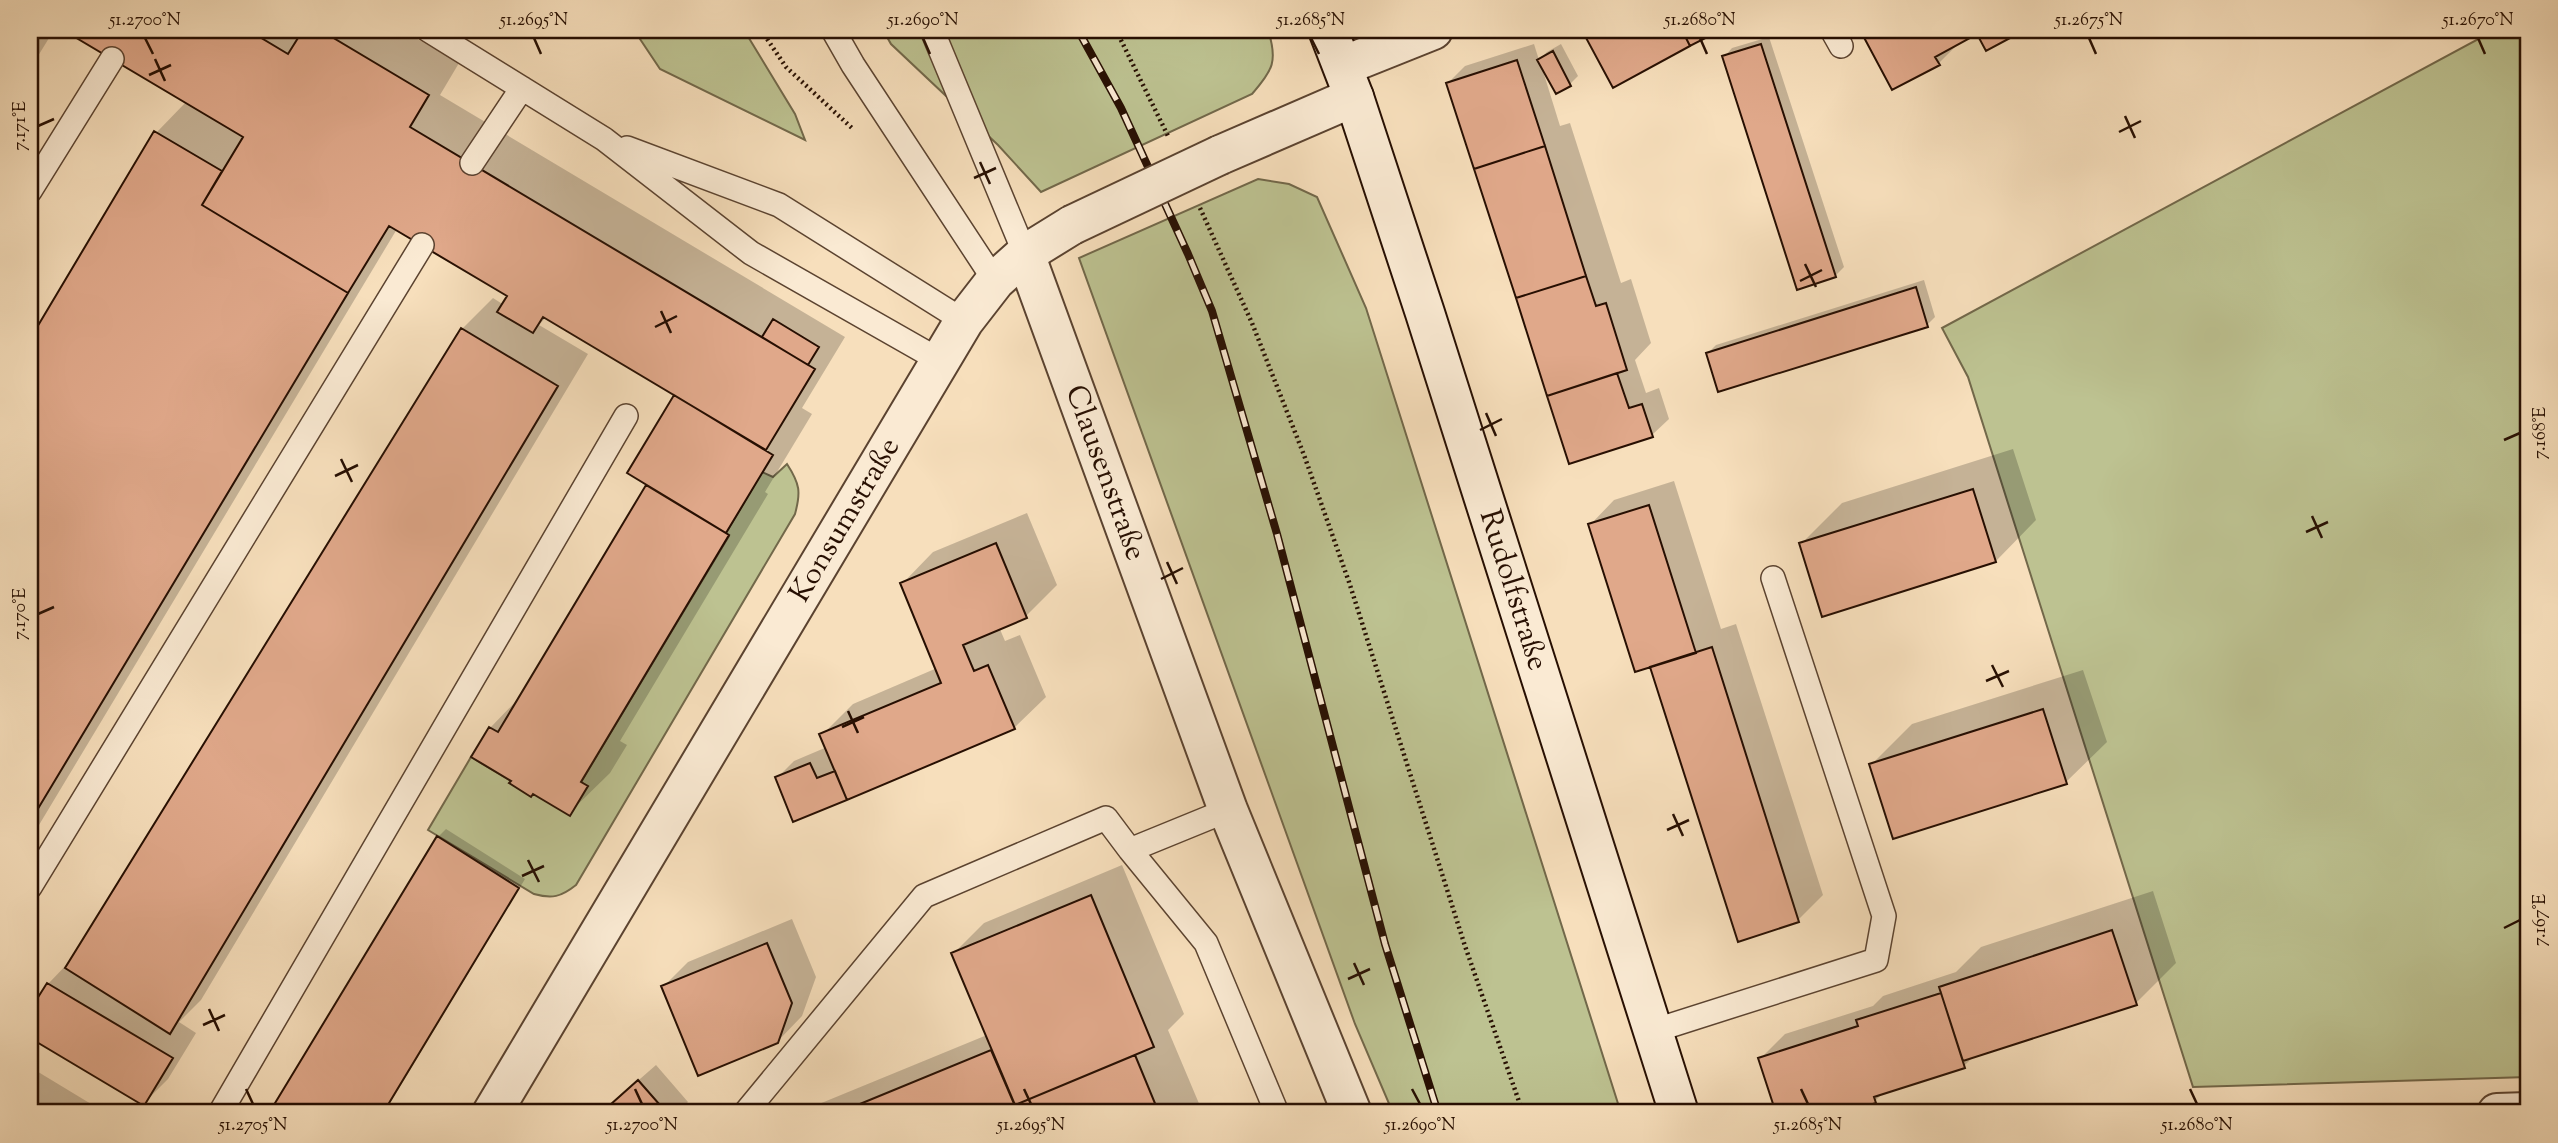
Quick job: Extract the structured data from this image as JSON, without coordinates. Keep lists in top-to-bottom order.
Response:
{
  "streets": {
    "street": ["Clausenstraße", "Konsumstraße", "Rudolfstraße"]
  },
  "crossings": [
    ["Clausenstraße", "Konsumstraße"],
    ["Konsumstraße", "Rudolfstraße"]
  ],
  "coordinates": [
    "51.2700°N",
    "51.2695°N",
    "51.2690°N",
    "51.2685°N",
    "51.2680°N",
    "51.2675°N",
    "51.2670°N",
    "7.171°E",
    "7.168°E",
    "7.170°E",
    "7.167°E",
    "51.2705°N"
  ]
}
